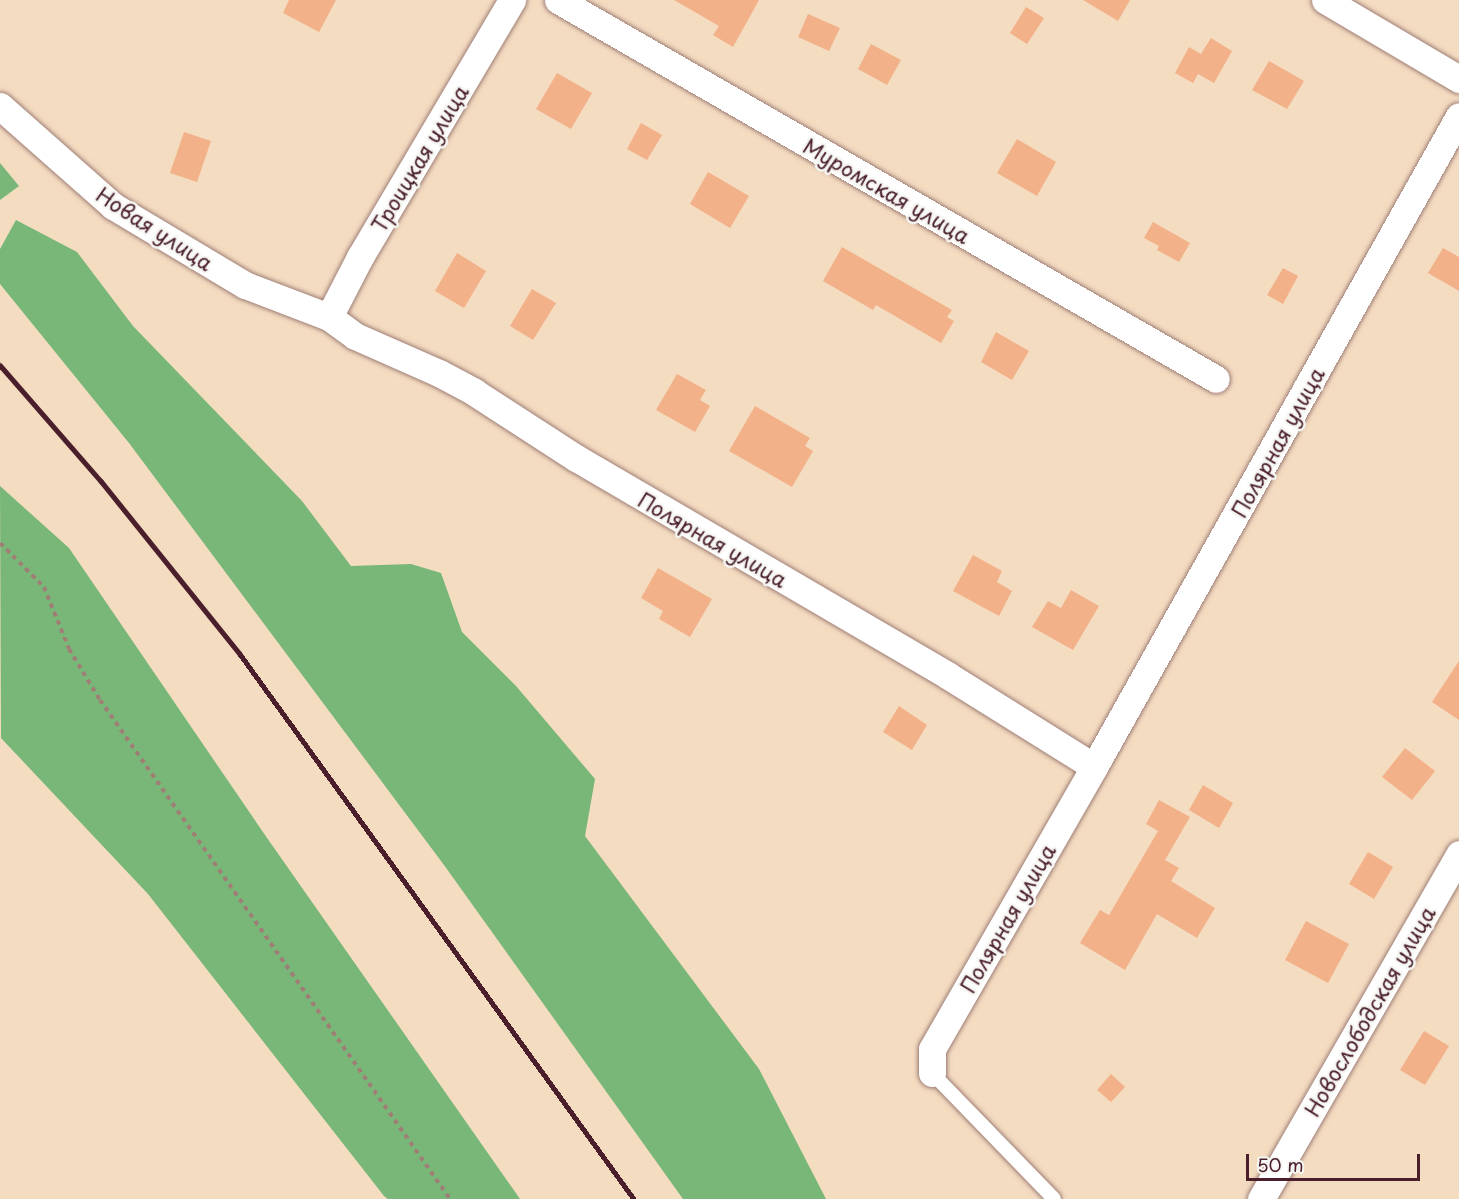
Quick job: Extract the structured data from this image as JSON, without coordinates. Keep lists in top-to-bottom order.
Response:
{
  "streets": {
    "street": [
      "Троицкая улица",
      "Муромская улица",
      "Новая улица",
      "Полярная улица",
      "Новослободская улица"
    ]
  },
  "crossings": [
    ["Троицкая улица", "Новая улица"],
    ["Троицкая улица", "Полярная улица"],
    ["Новая улица", "Полярная улица"]
  ],
  "scale_bar": "50 m"
}
